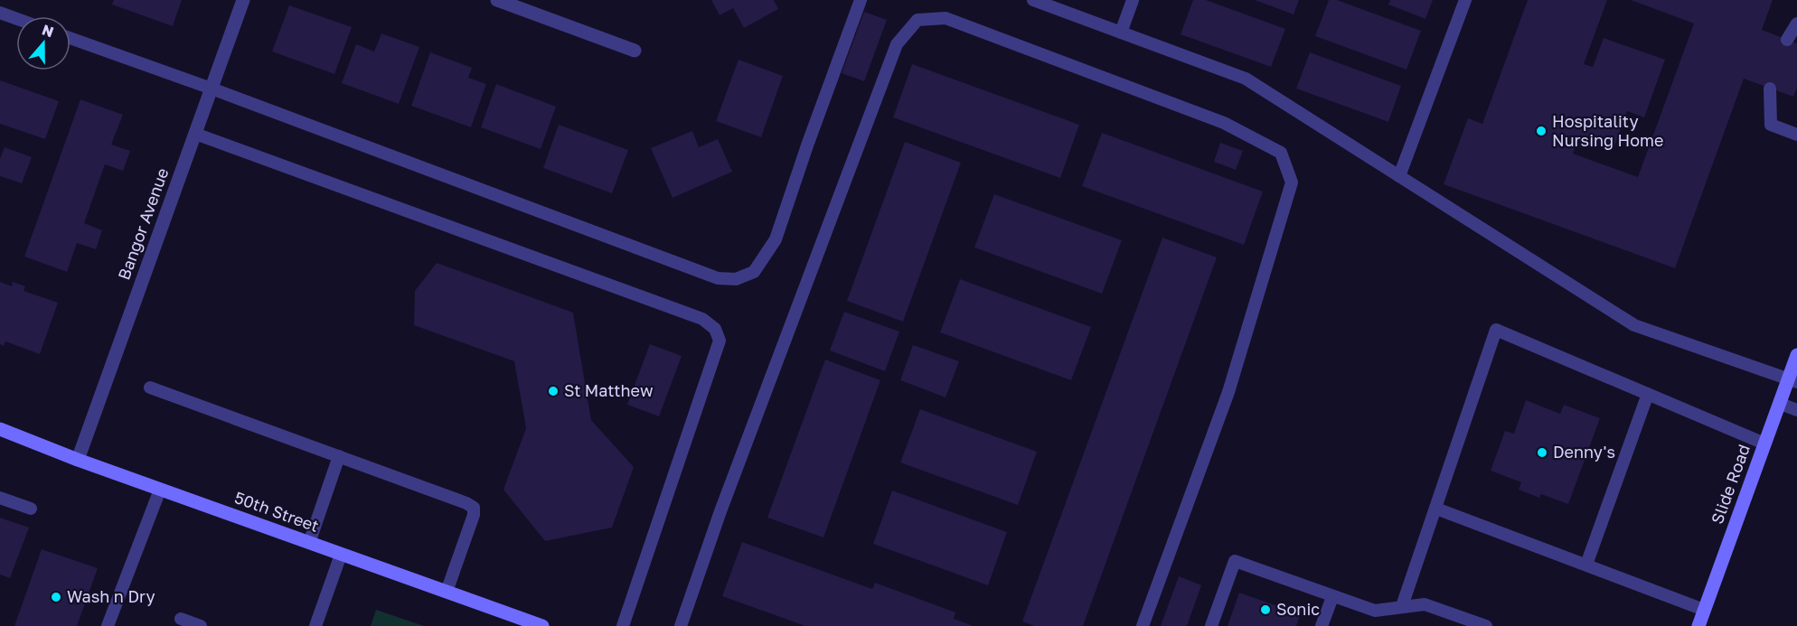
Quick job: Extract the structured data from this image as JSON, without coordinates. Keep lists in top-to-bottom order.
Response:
{
  "streets": {
    "main road": ["Slide Road", "50th Street"],
    "street": ["Bangor Avenue"]
  },
  "crossings": [
    ["Bangor Avenue", "50th Street"]
  ],
  "places": [
    "Hospitality Nursing Home",
    "St Matthew",
    "Denny's",
    "Wash n Dry",
    "Sonic"
  ],
  "north": "top"
}
